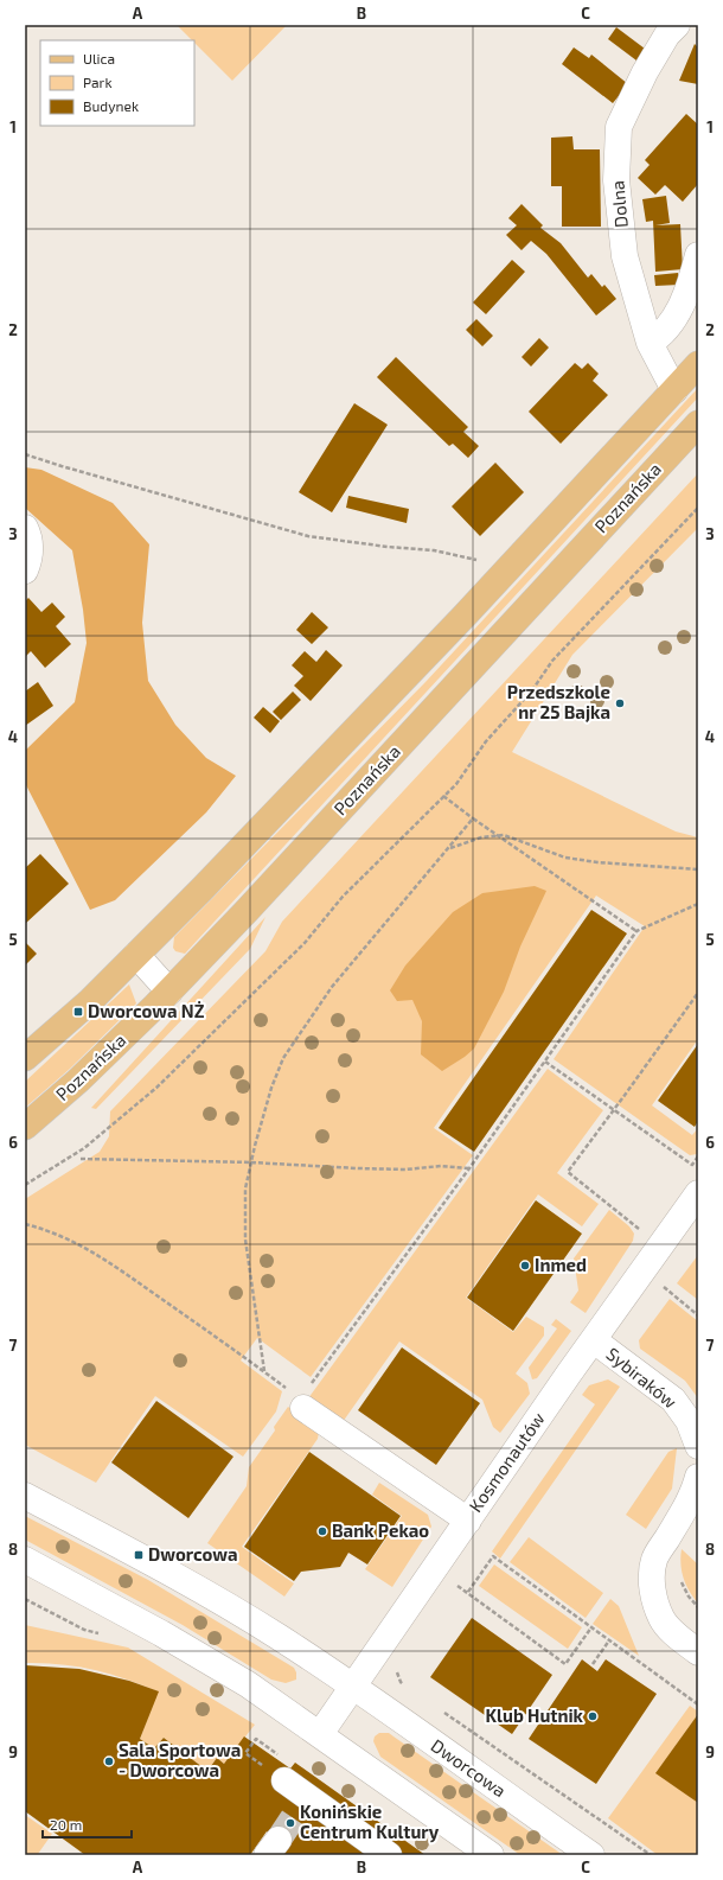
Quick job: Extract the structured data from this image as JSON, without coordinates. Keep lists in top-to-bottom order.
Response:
{
  "streets": {
    "main road": ["Poznańska"],
    "street": [
      "Dolna",
      "Sybiraków",
      "Kosmonautów",
      "Dworcowa"
    ]
  },
  "crossings": [
    ["Sybiraków", "Kosmonautów"],
    ["Kosmonautów", "Dworcowa"]
  ],
  "places": {
    "other": [
      "Przedszkole nr 25 Bajka",
      "Inmed",
      "Bank Pekao",
      "Klub Hutnik",
      "Sala Sportowa - Dworcowa",
      "Konińskie Centrum Kultury"
    ],
    "transit": ["Dworcowa NŻ", "Dworcowa"]
  },
  "legend": ["Ulica", "Park", "Budynek"],
  "scale_bar": "20 m",
  "grid": {
    "columns": ["A", "B", "C"],
    "rows": [
      "1",
      "2",
      "3",
      "4",
      "5",
      "6",
      "7",
      "8",
      "9"
    ]
  }
}
